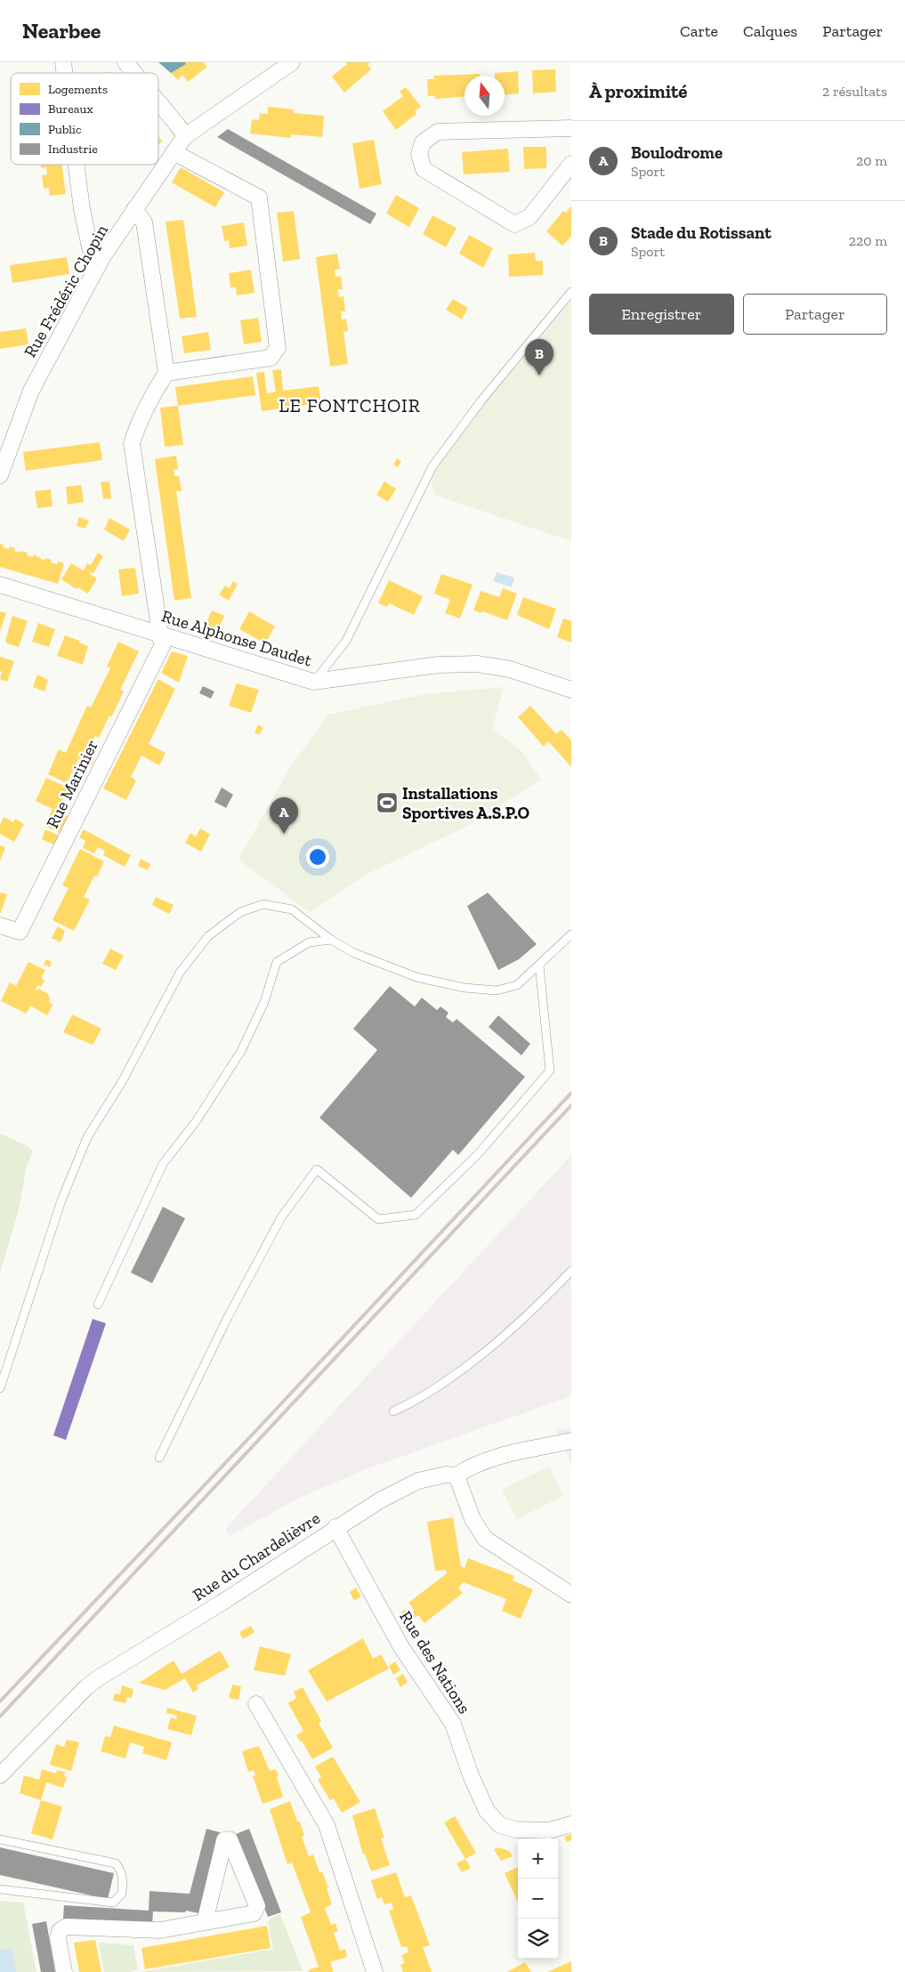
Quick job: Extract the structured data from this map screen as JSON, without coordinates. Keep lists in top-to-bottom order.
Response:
{
  "streets": {
    "street": [
      "Rue Frédéric Chopin",
      "Rue Alphonse Daudet",
      "Rue Marinier",
      "Rue du Chardelièvre",
      "Rue des Nations"
    ]
  },
  "crossings": [
    ["Rue Alphonse Daudet", "Rue Marinier"],
    ["Rue du Chardelièvre", "Rue des Nations"]
  ],
  "districts": ["LE FONTCHOIR"],
  "places": {
    "sports": ["Installations Sportives A.S.P.O"]
  },
  "legend": [
    "Logements",
    "Bureaux",
    "Public",
    "Industrie"
  ],
  "north": "top",
  "page": {
    "header": "Nearbee",
    "nav": ["Carte", "Calques", "Partager"],
    "heading": ["À proximité", "2 résultats"],
    "list": [
      {
        "mark": "A",
        "name": "Boulodrome",
        "note": "Sport",
        "value": "20 m"
      },
      {
        "mark": "B",
        "name": "Stade du Rotissant",
        "note": "Sport",
        "value": "220 m"
      }
    ],
    "buttons": ["Enregistrer", "Partager"],
    "pins": ["B", "A"],
    "map_buttons": ["+", "−"]
  }
}
